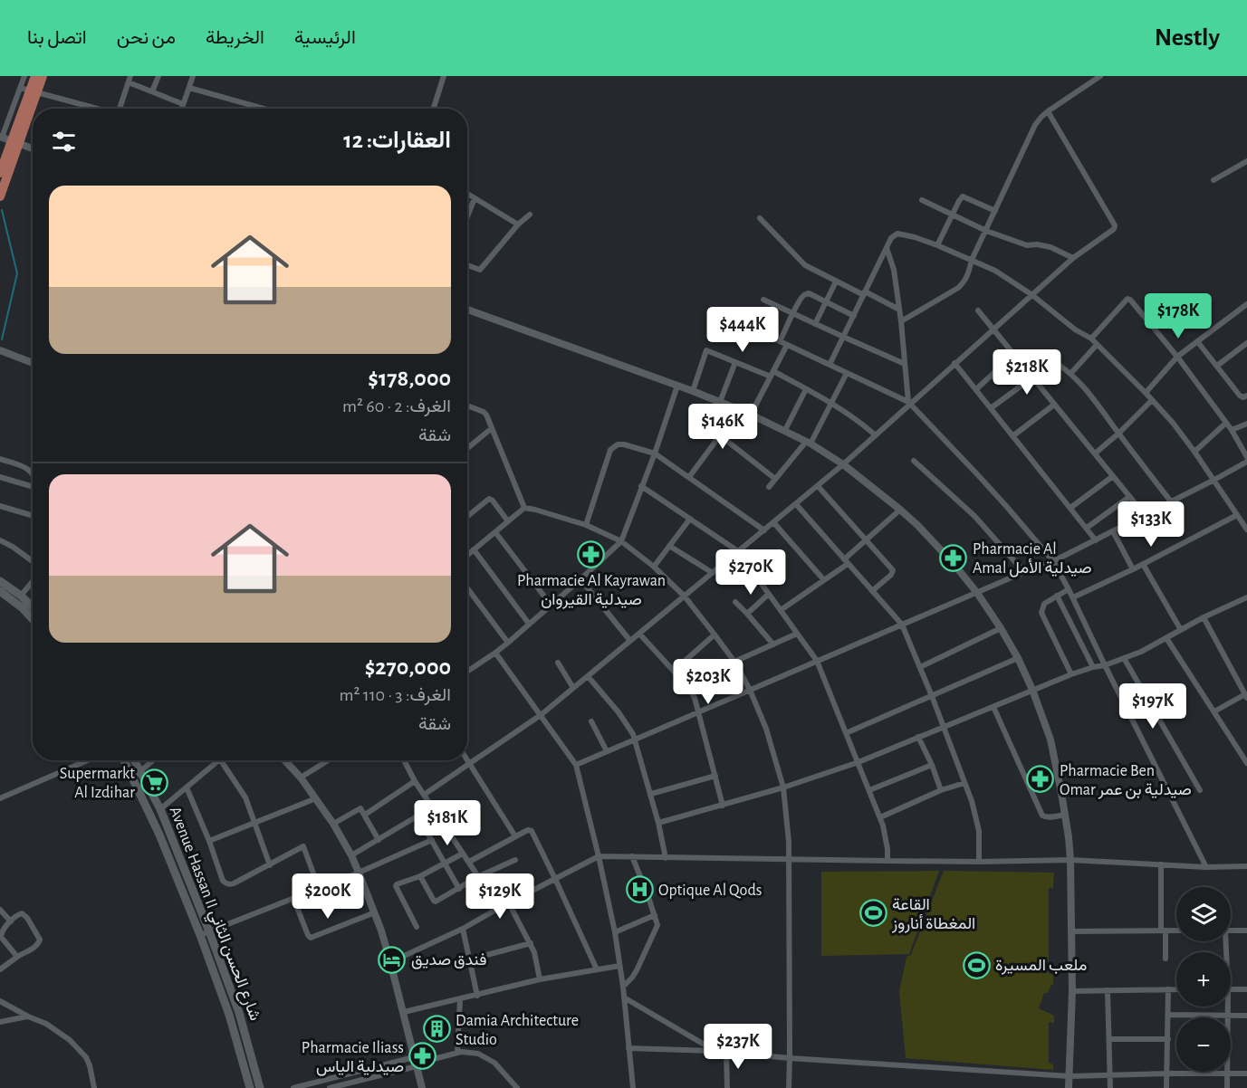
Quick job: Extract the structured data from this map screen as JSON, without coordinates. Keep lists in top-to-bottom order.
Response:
{
  "streets": {
    "main road": ["Avenue Hassan II شارع الحسن الثاني"]
  },
  "places": {
    "pharmacy": [
      "Pharmacie Al Kayrawan صيدلية القيروان",
      "Pharmacie Al Amal صيدلية الأمل",
      "Pharmacie Ben Omar صيدلية بن عمر",
      "Pharmacie Iliass صيدلية الياس"
    ],
    "supermarket": ["Supermarkt Al Izdihar"],
    "hospital": ["Optique Al Qods"],
    "sports": ["القاعة المغطاة أناروز", "ملعب المسيرة"],
    "hotel": ["فندق صديق"],
    "building": ["Damia Architecture Studio"]
  },
  "page": {
    "header": "Nestly",
    "nav": [
      "الرئيسية",
      "الخريطة",
      "من نحن",
      "اتصل بنا"
    ],
    "heading": "العقارات: 12",
    "list": [
      {
        "name": "$178,000",
        "note": "الغرف: 2 · 60 m² · شقة"
      },
      {
        "name": "$270,000",
        "note": "الغرف: 3 · 110 m² · شقة"
      }
    ],
    "price": [
      "$178K",
      "$444K",
      "$218K",
      "$146K",
      "$133K",
      "$270K",
      "$203K",
      "$197K",
      "$181K",
      "$200K",
      "$129K",
      "$237K"
    ],
    "map_buttons": ["+", "−"]
  }
}
